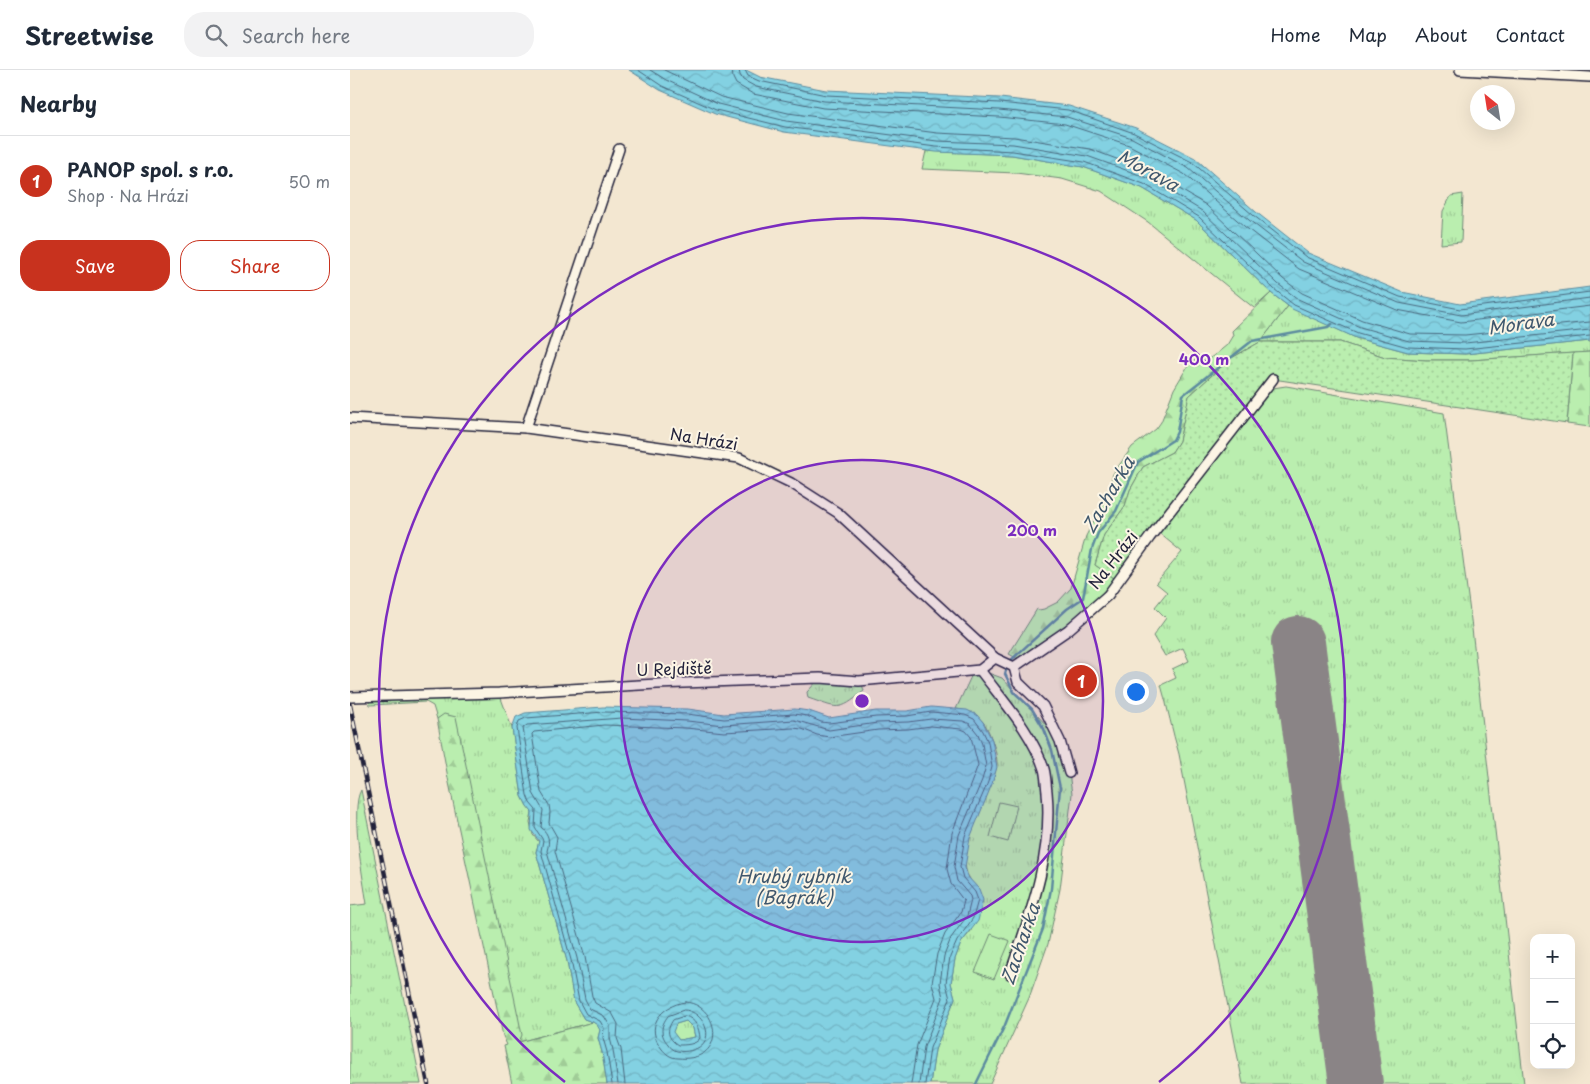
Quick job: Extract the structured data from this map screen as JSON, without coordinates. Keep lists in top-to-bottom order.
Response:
{
  "streets": {
    "street": ["Na Hrázi", "U Rejdiště"]
  },
  "water": ["Morava", "Zacharka", "Hrubý rybník (Bagrák)"],
  "north": "top left",
  "page": {
    "header": "Streetwise",
    "search": "Search here",
    "nav": [
      "Home",
      "Map",
      "About",
      "Contact"
    ],
    "heading": "Nearby",
    "list": [
      {
        "mark": "1",
        "name": "PANOP spol. s r.o.",
        "note": "Shop · Na Hrázi",
        "value": "50 m"
      }
    ],
    "buttons": ["Save", "Share"],
    "pins": "1",
    "map_buttons": ["+", "−"]
  },
  "rings": ["400 m", "200 m"]
}
